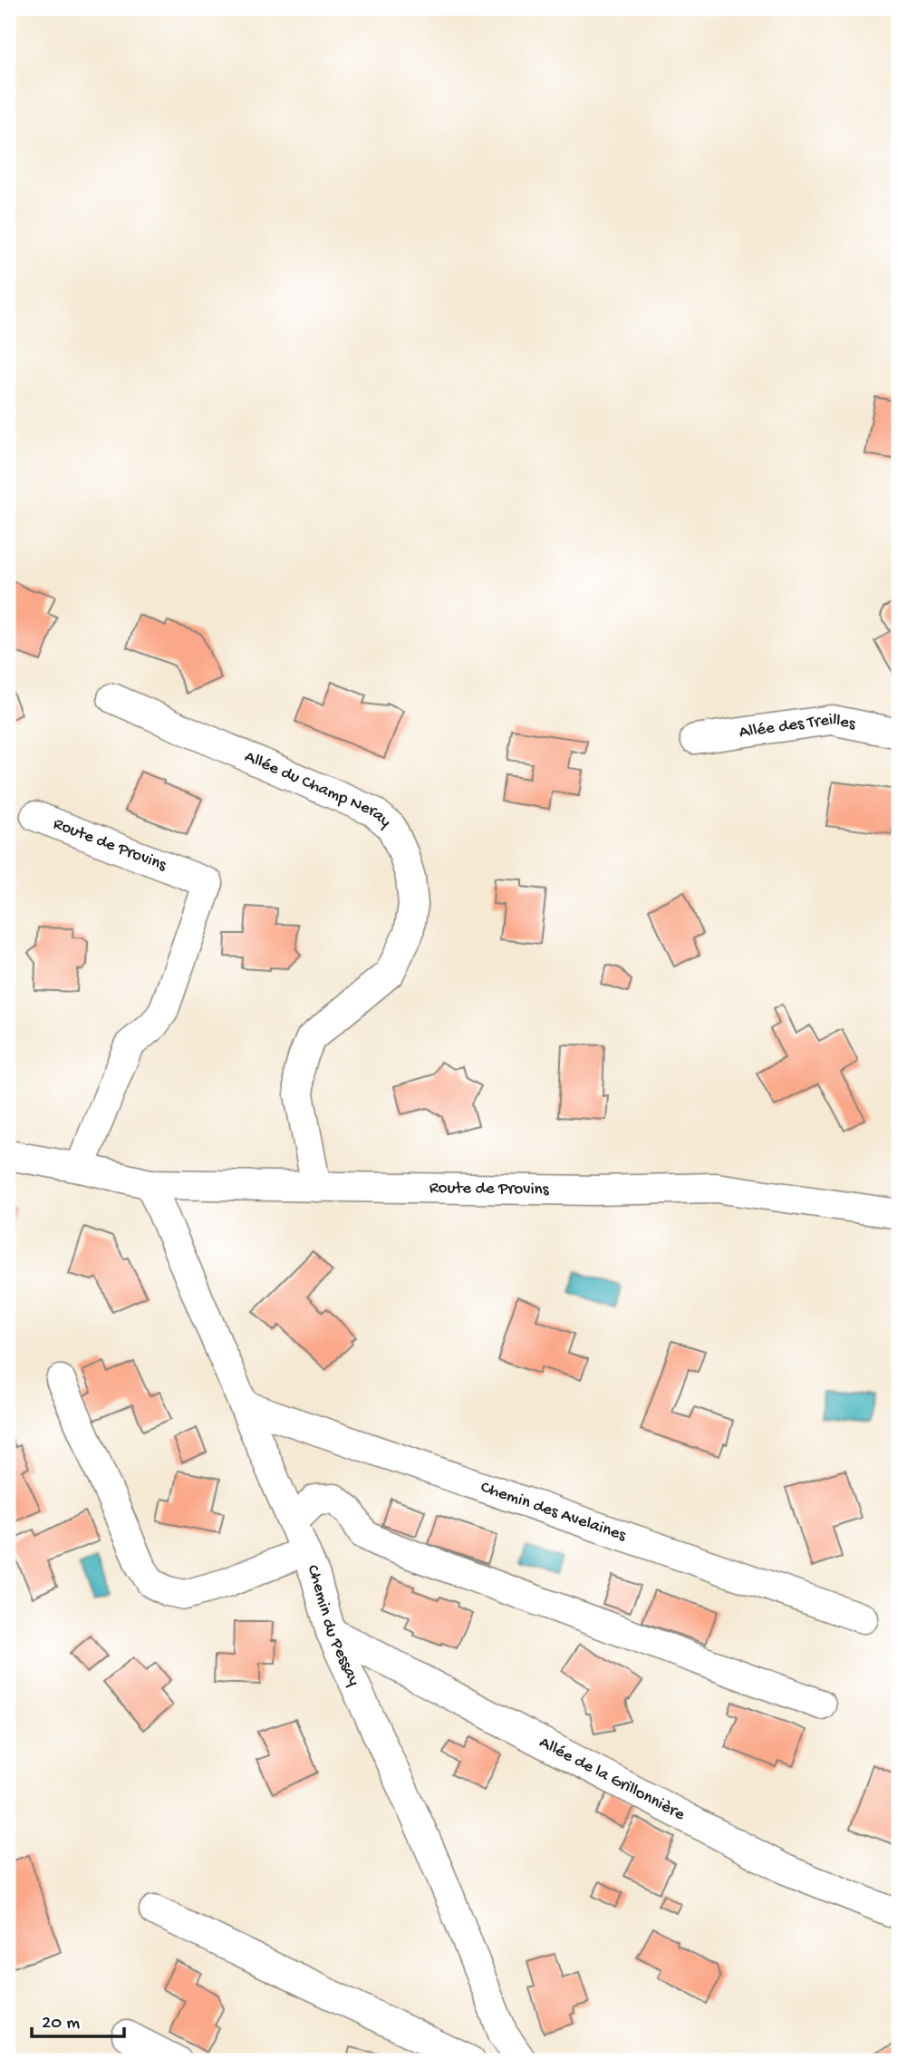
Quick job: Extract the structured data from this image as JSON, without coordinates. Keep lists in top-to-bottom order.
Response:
{
  "streets": {
    "street": [
      "Allée des Treilles",
      "Allée du Champ Neray",
      "Route de Provins",
      "Chemin des Avelaines",
      "Chemin du Pessay",
      "Allée de la Grillonnière"
    ]
  },
  "crossings": [
    ["Allée du Champ Neray", "Route de Provins"],
    ["Route de Provins", "Chemin du Pessay"],
    ["Chemin des Avelaines", "Chemin du Pessay"],
    ["Chemin du Pessay", "Allée de la Grillonnière"]
  ],
  "scale_bar": "20 m"
}
